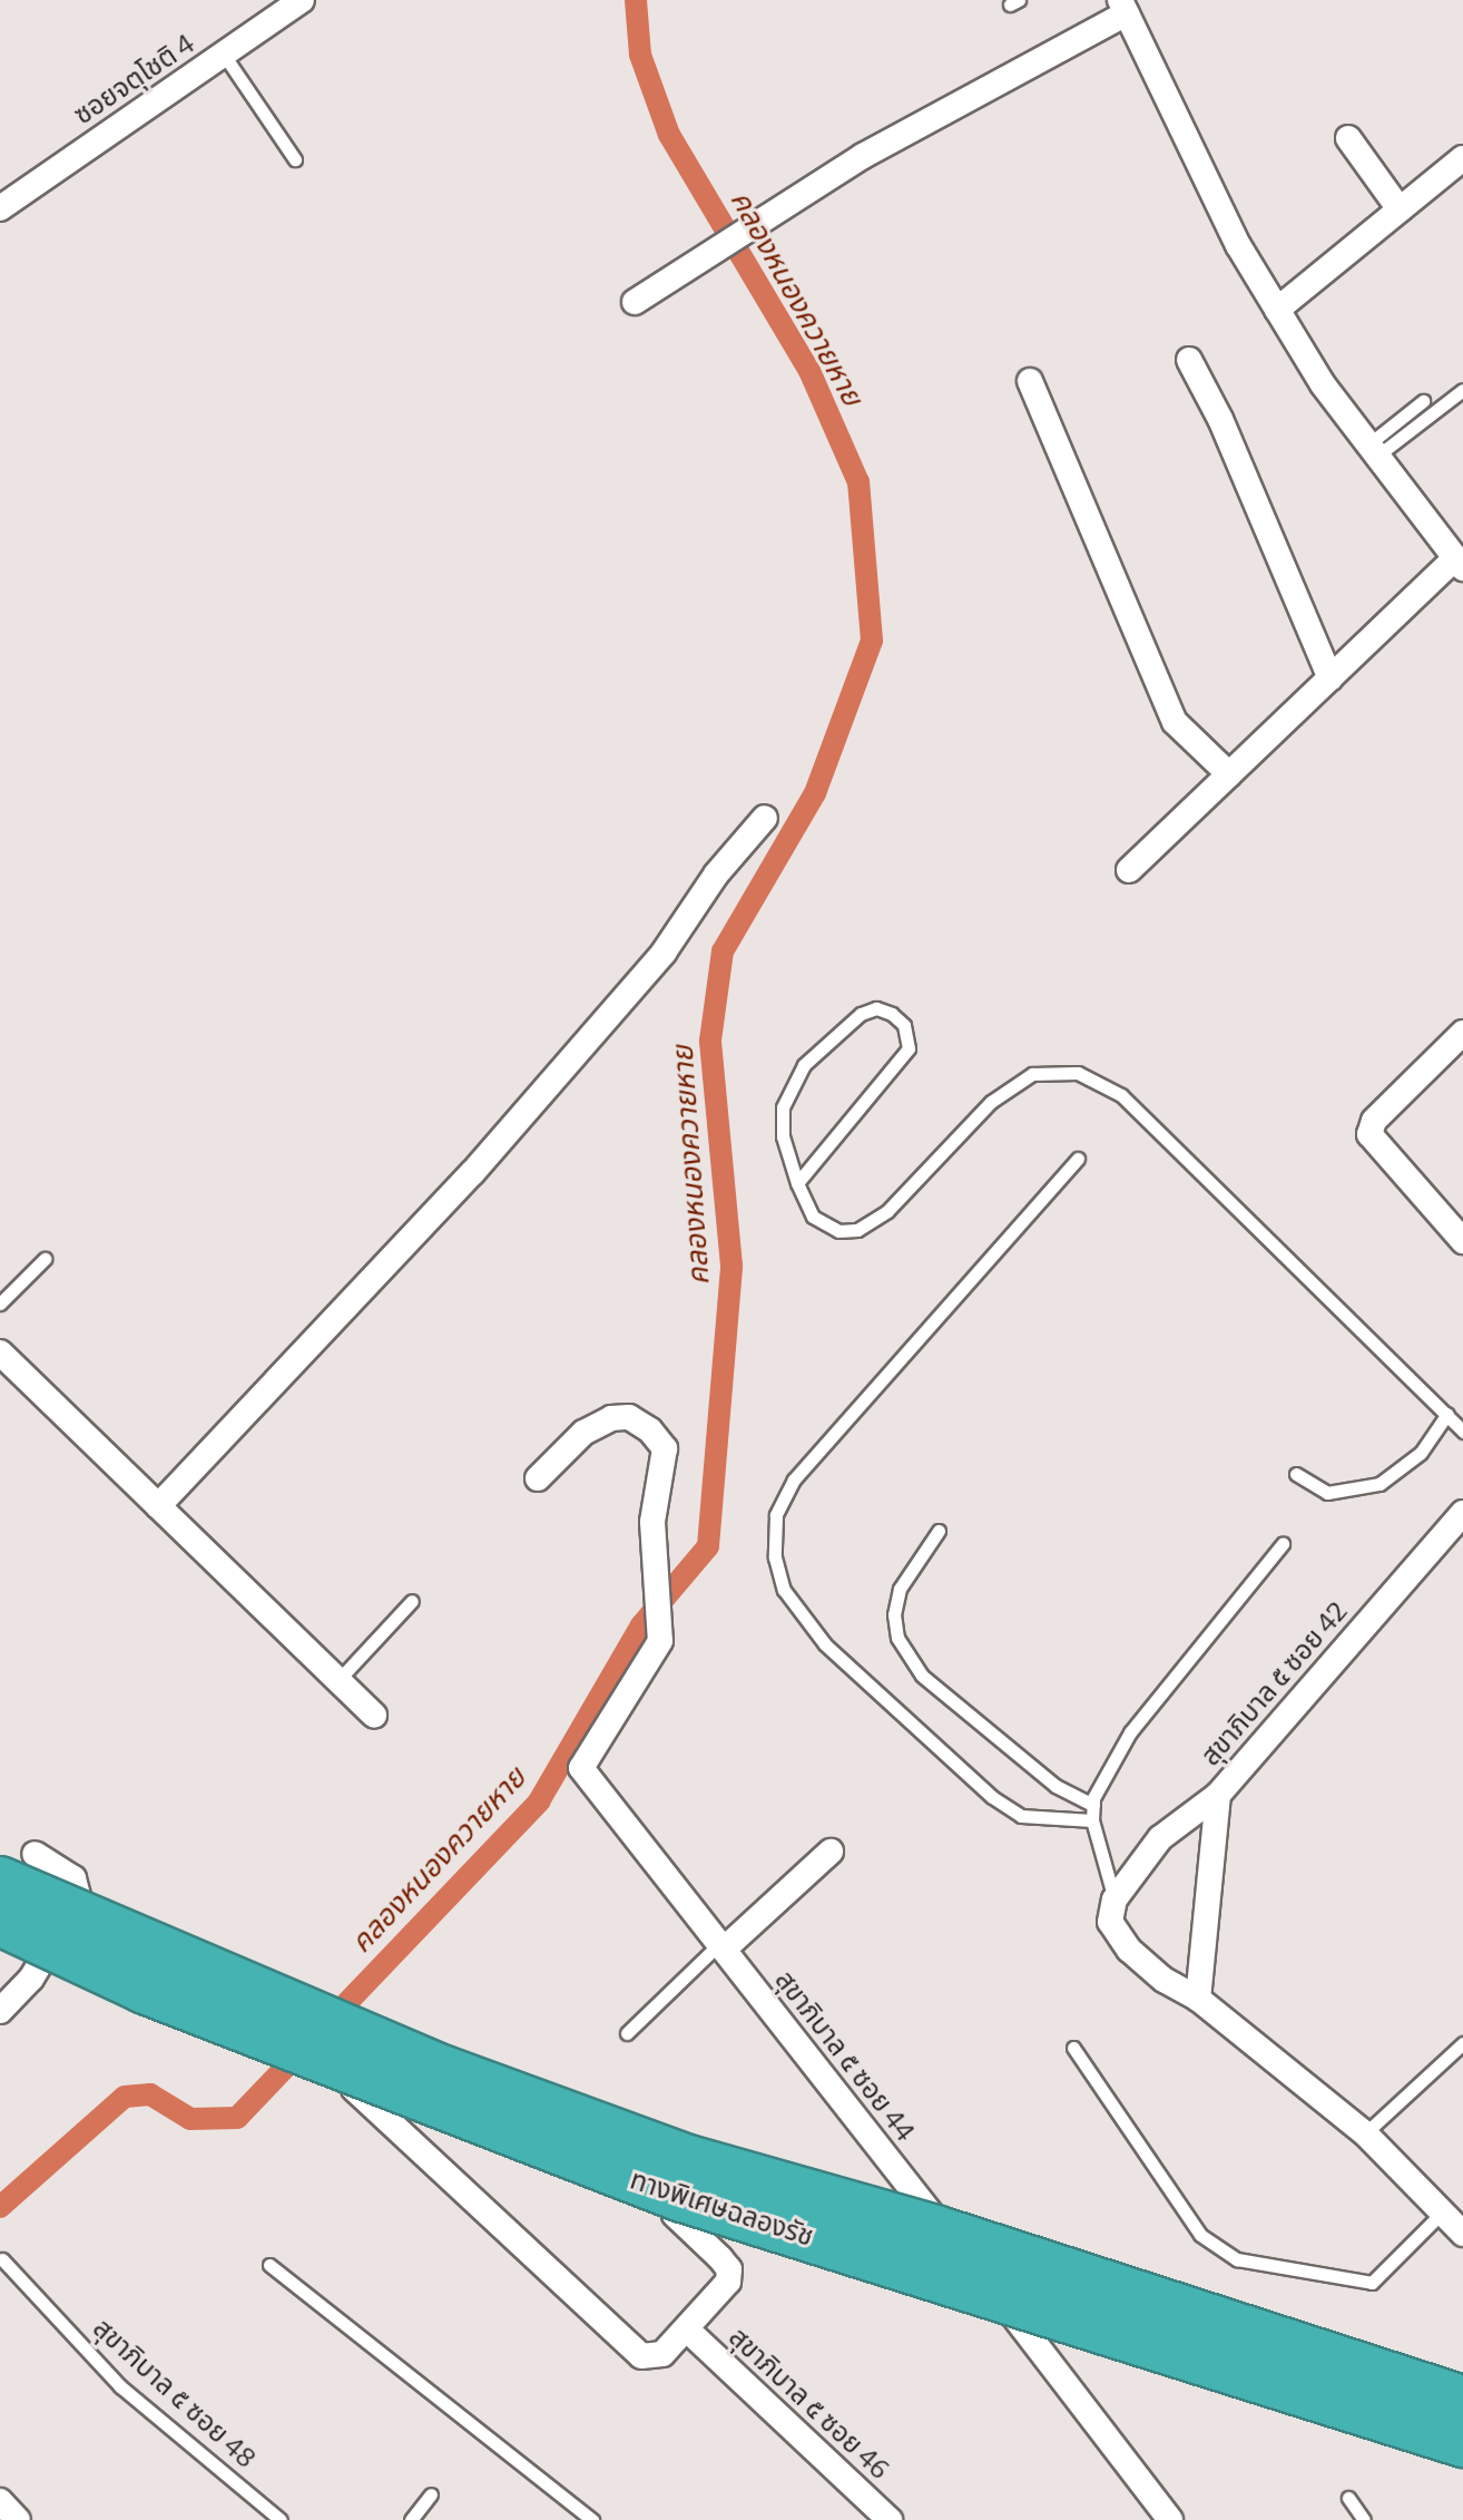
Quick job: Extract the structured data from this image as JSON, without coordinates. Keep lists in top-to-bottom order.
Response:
{
  "streets": {
    "highway": ["ทางพิเศษฉลองรัช"],
    "street": [
      "ซอยจตุโชติ 4",
      "สุขาภิบาล ๕ ซอย 42",
      "สุขาภิบาล ๕ ซอย 44",
      "สุขาภิบาล ๕ ซอย 46"
    ],
    "lane": ["สุขาภิบาล ๕ ซอย 48"]
  },
  "water": ["คลองหนองควายหาย"]
}
